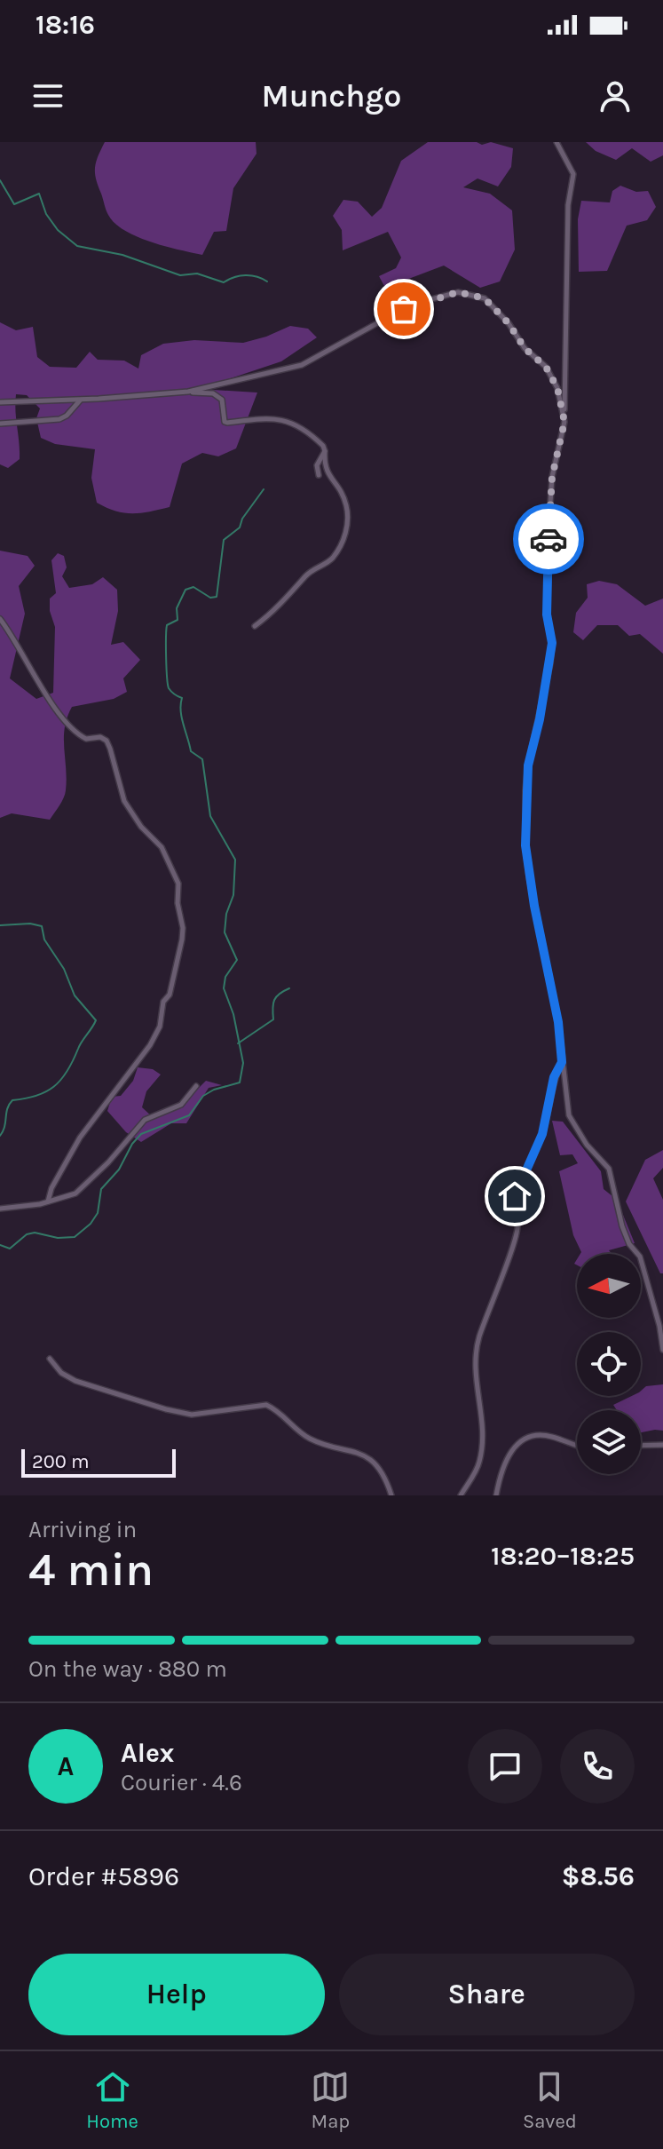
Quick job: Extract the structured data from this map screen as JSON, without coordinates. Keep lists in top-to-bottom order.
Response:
{
  "scale_bar": "200 m",
  "north": "left",
  "page": {
    "status": "18:16",
    "header": "Munchgo",
    "scale": "200 m",
    "heading": ["4 min", "Arriving in", "18:20–18:25"],
    "panel": [
      "Alex",
      "Courier · 4.6",
      "Order #5896",
      "$8.56"
    ],
    "bar": "On the way · 880 m",
    "round": "A",
    "buttons": ["Help", "Share"],
    "tabs": ["Home", "Map", "Saved"]
  }
}
